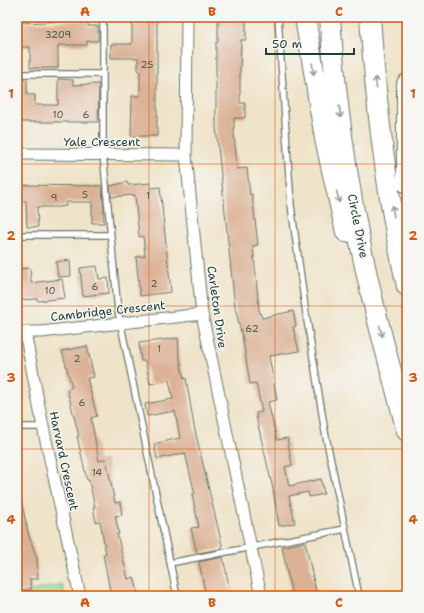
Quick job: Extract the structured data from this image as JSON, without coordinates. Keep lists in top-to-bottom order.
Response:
{
  "streets": {
    "highway": ["Circle Drive"],
    "street": [
      "Yale Crescent",
      "Carleton Drive",
      "Cambridge Crescent",
      "Harvard Crescent"
    ]
  },
  "crossings": [
    ["Yale Crescent", "Carleton Drive"],
    ["Carleton Drive", "Cambridge Crescent"],
    ["Cambridge Crescent", "Harvard Crescent"]
  ],
  "house_numbers": [
    "3209",
    "25",
    "10",
    "6",
    "5",
    "1",
    "9",
    "2",
    "6",
    "10",
    "62",
    "1",
    "2",
    "6",
    "14"
  ],
  "scale_bar": "50 m",
  "grid": {
    "columns": ["A", "B", "C"],
    "rows": [
      "1",
      "2",
      "3",
      "4"
    ]
  }
}
